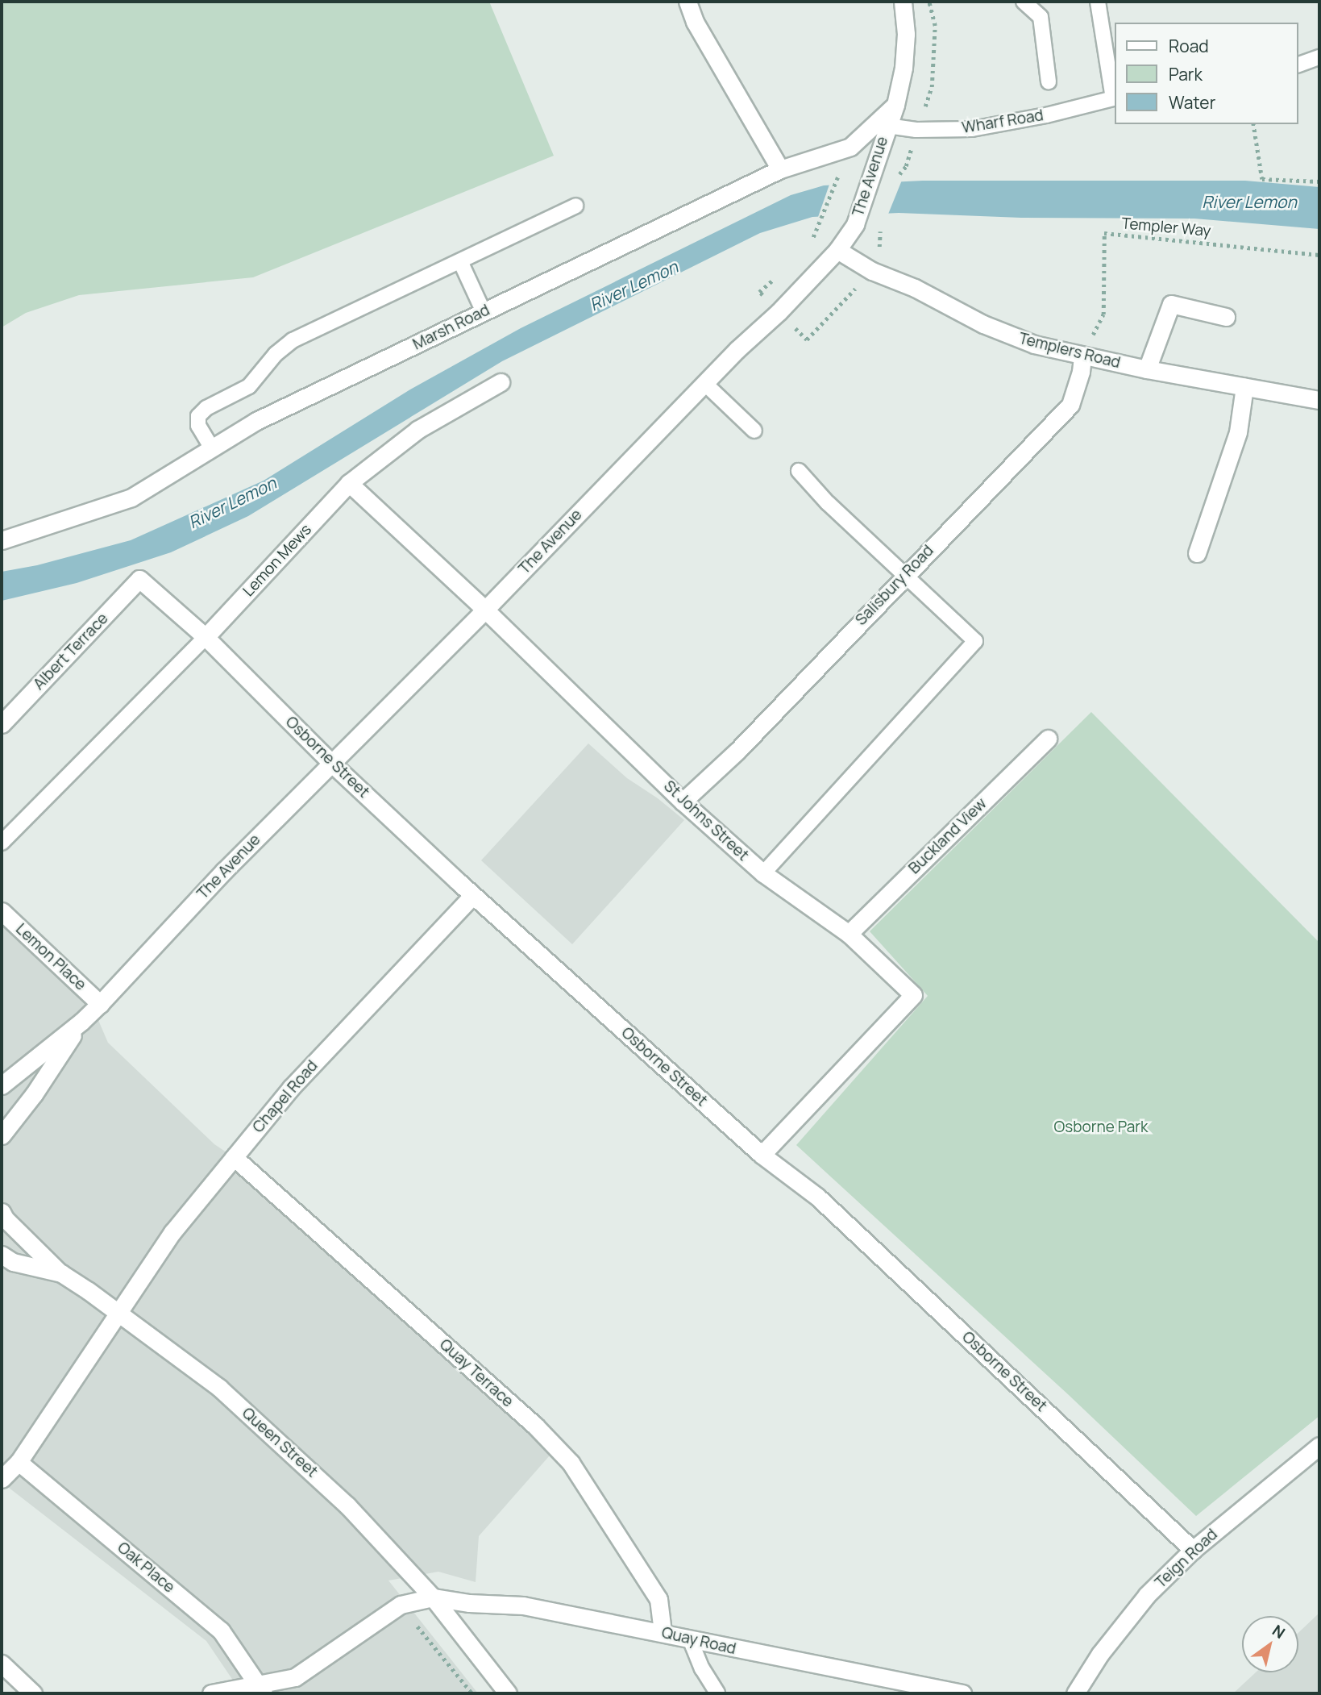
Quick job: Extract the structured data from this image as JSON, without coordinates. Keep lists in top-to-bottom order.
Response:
{
  "streets": {
    "street": [
      "The Avenue",
      "Marsh Road",
      "Templers Road",
      "Lemon Mews",
      "Salisbury Road",
      "Albert Terrace",
      "Osborne Street",
      "St Johns Street",
      "Buckland View",
      "Lemon Place",
      "Chapel Road",
      "Quay Terrace",
      "Queen Street",
      "Teign Road",
      "Oak Place",
      "Quay Road"
    ],
    "lane": ["Wharf Road"],
    "path": ["Templer Way"]
  },
  "crossings": [
    ["Wharf Road", "The Avenue"],
    ["The Avenue", "Marsh Road"],
    ["The Avenue", "Templers Road"],
    ["The Avenue", "Osborne Street"],
    ["The Avenue", "St Johns Street"],
    ["The Avenue", "Lemon Place"],
    ["Templer Way", "Templers Road"],
    ["Templer Way", "Salisbury Road"],
    ["Templers Road", "Salisbury Road"],
    ["Lemon Mews", "Osborne Street"],
    ["Lemon Mews", "St Johns Street"],
    ["Salisbury Road", "St Johns Street"],
    ["Albert Terrace", "Osborne Street"],
    ["Osborne Street", "St Johns Street"],
    ["Osborne Street", "Chapel Road"],
    ["Osborne Street", "Teign Road"],
    ["St Johns Street", "Buckland View"],
    ["Chapel Road", "Quay Terrace"],
    ["Chapel Road", "Queen Street"],
    ["Quay Terrace", "Quay Road"],
    ["Queen Street", "Quay Road"]
  ],
  "water": ["River Lemon"],
  "parks": ["Osborne Park"],
  "legend": ["Road", "Park", "Water"],
  "north": "top right"
}
